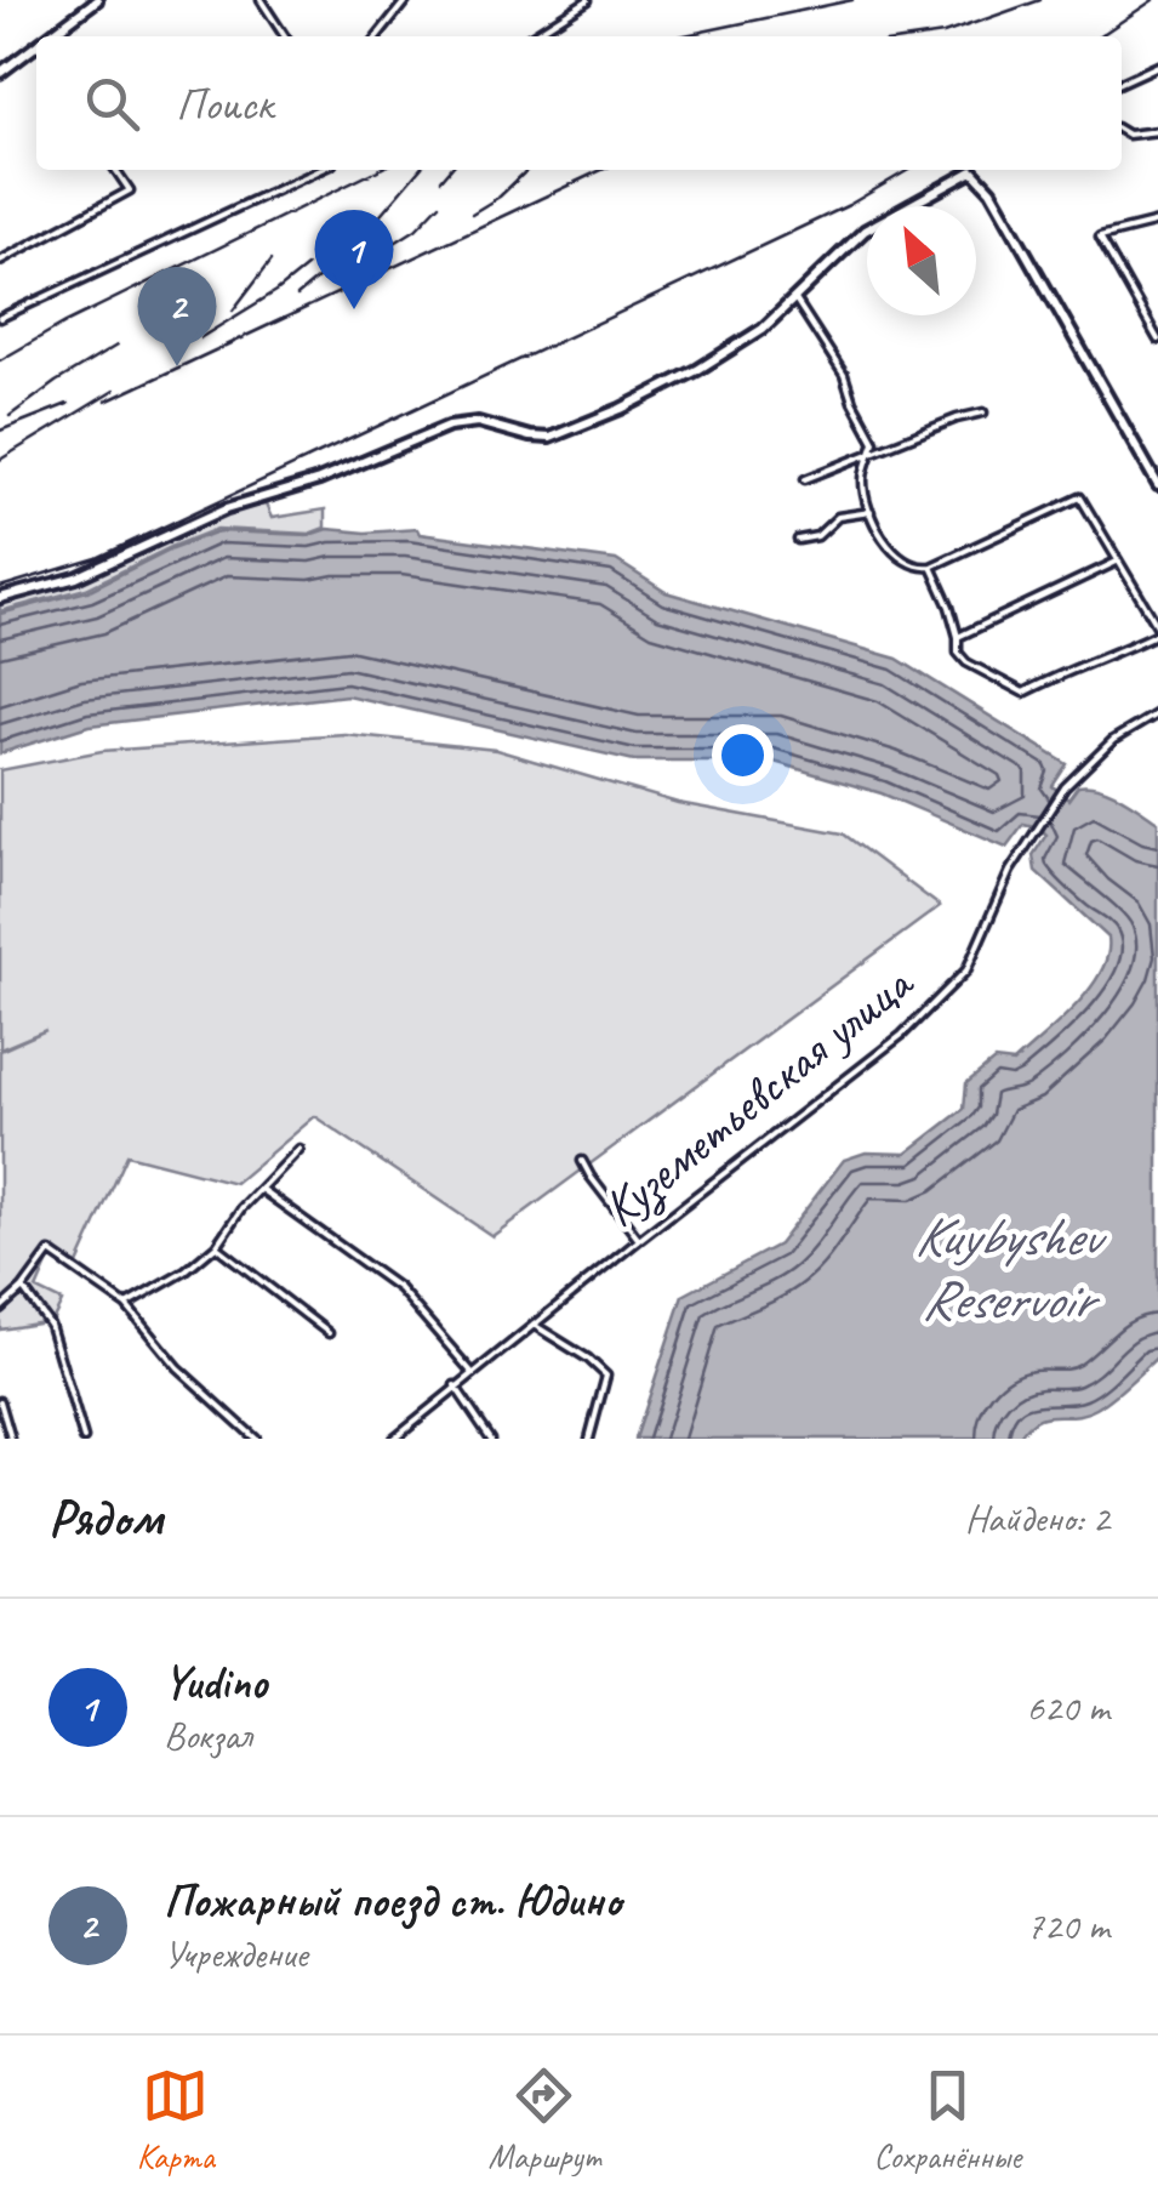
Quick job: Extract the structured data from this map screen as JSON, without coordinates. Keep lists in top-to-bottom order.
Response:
{
  "streets": {
    "street": ["Куземетьевская улица"]
  },
  "water": ["Kuybyshev Reservoir"],
  "north": "top left",
  "page": {
    "search": "Поиск",
    "pins": ["1", "2"],
    "heading": ["Рядом", "Найдено: 2"],
    "list": [
      {
        "mark": "1",
        "name": "Yudino",
        "note": "Вокзал",
        "value": "620 m"
      },
      {
        "mark": "2",
        "name": "Пожарный поезд ст. Юдино",
        "note": "Учреждение",
        "value": "720 m"
      }
    ],
    "nav": ["Карта", "Маршрут", "Сохранённые"]
  }
}
